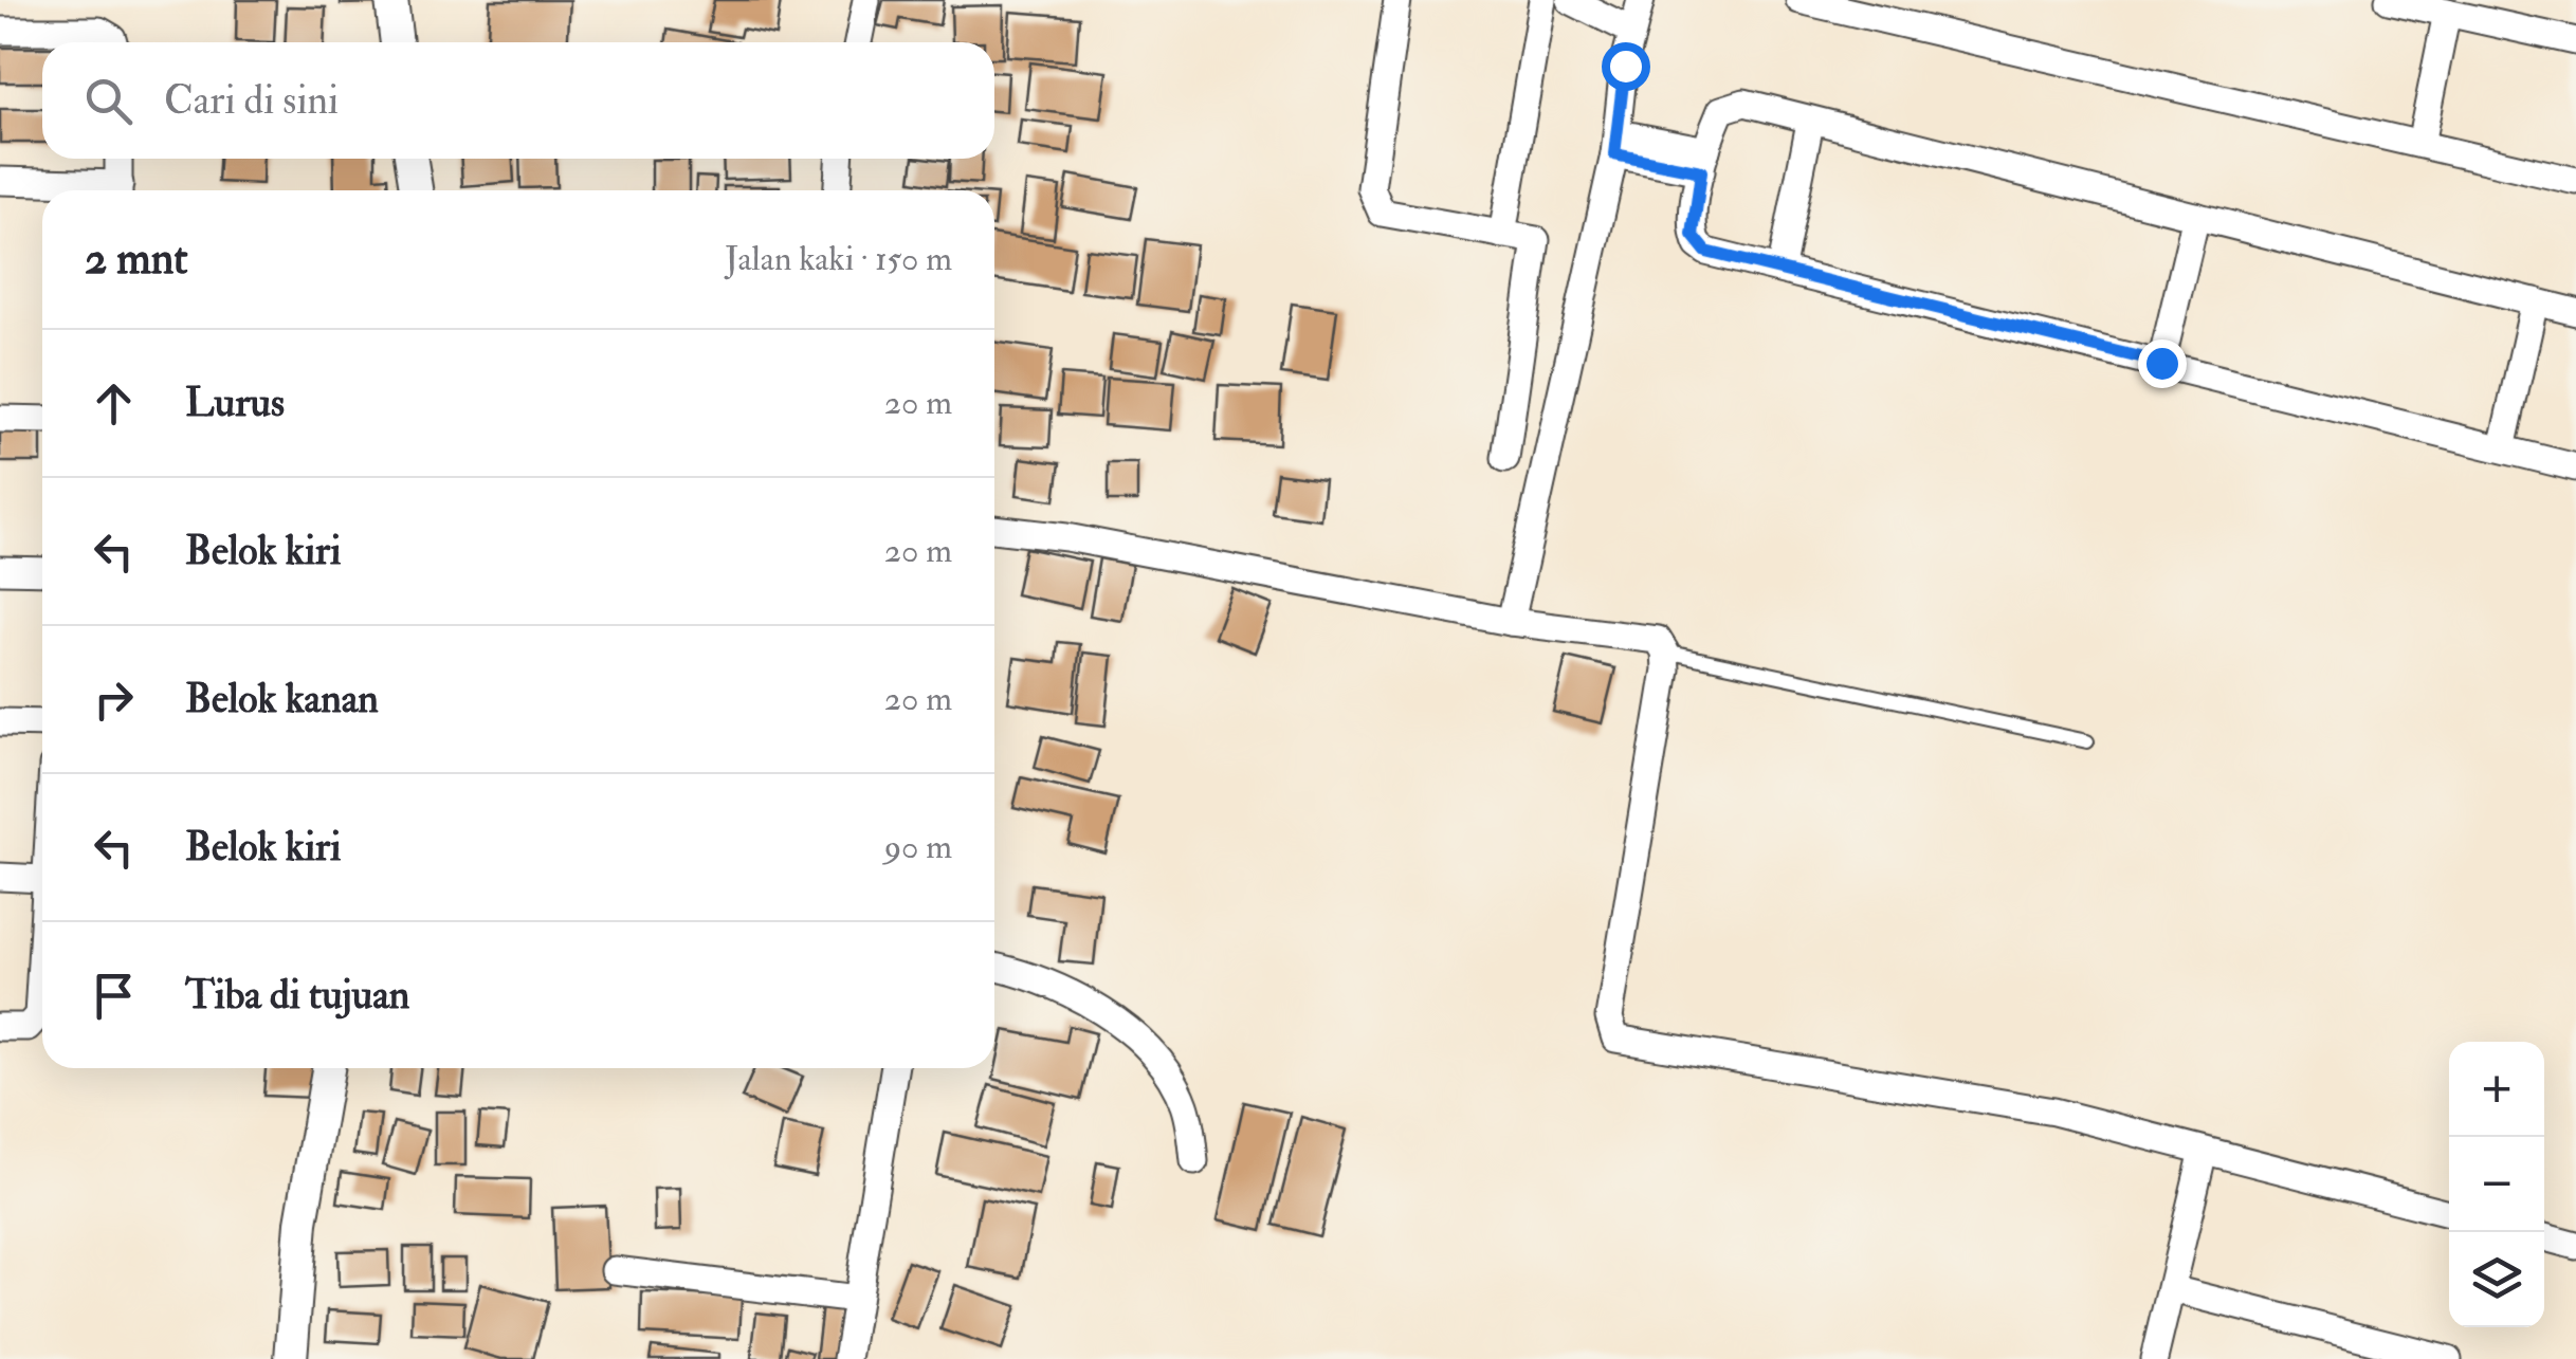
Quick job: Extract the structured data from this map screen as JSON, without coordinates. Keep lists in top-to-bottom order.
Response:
{
  "page": {
    "search": "Cari di sini",
    "heading": ["2 mnt", "Jalan kaki · 150 m"],
    "list": [
      ["Lurus", "20 m"],
      ["Belok kiri", "20 m"],
      ["Belok kanan", "20 m"],
      ["Belok kiri", "90 m"],
      "Tiba di tujuan"
    ],
    "map_buttons": ["+", "−"]
  }
}
